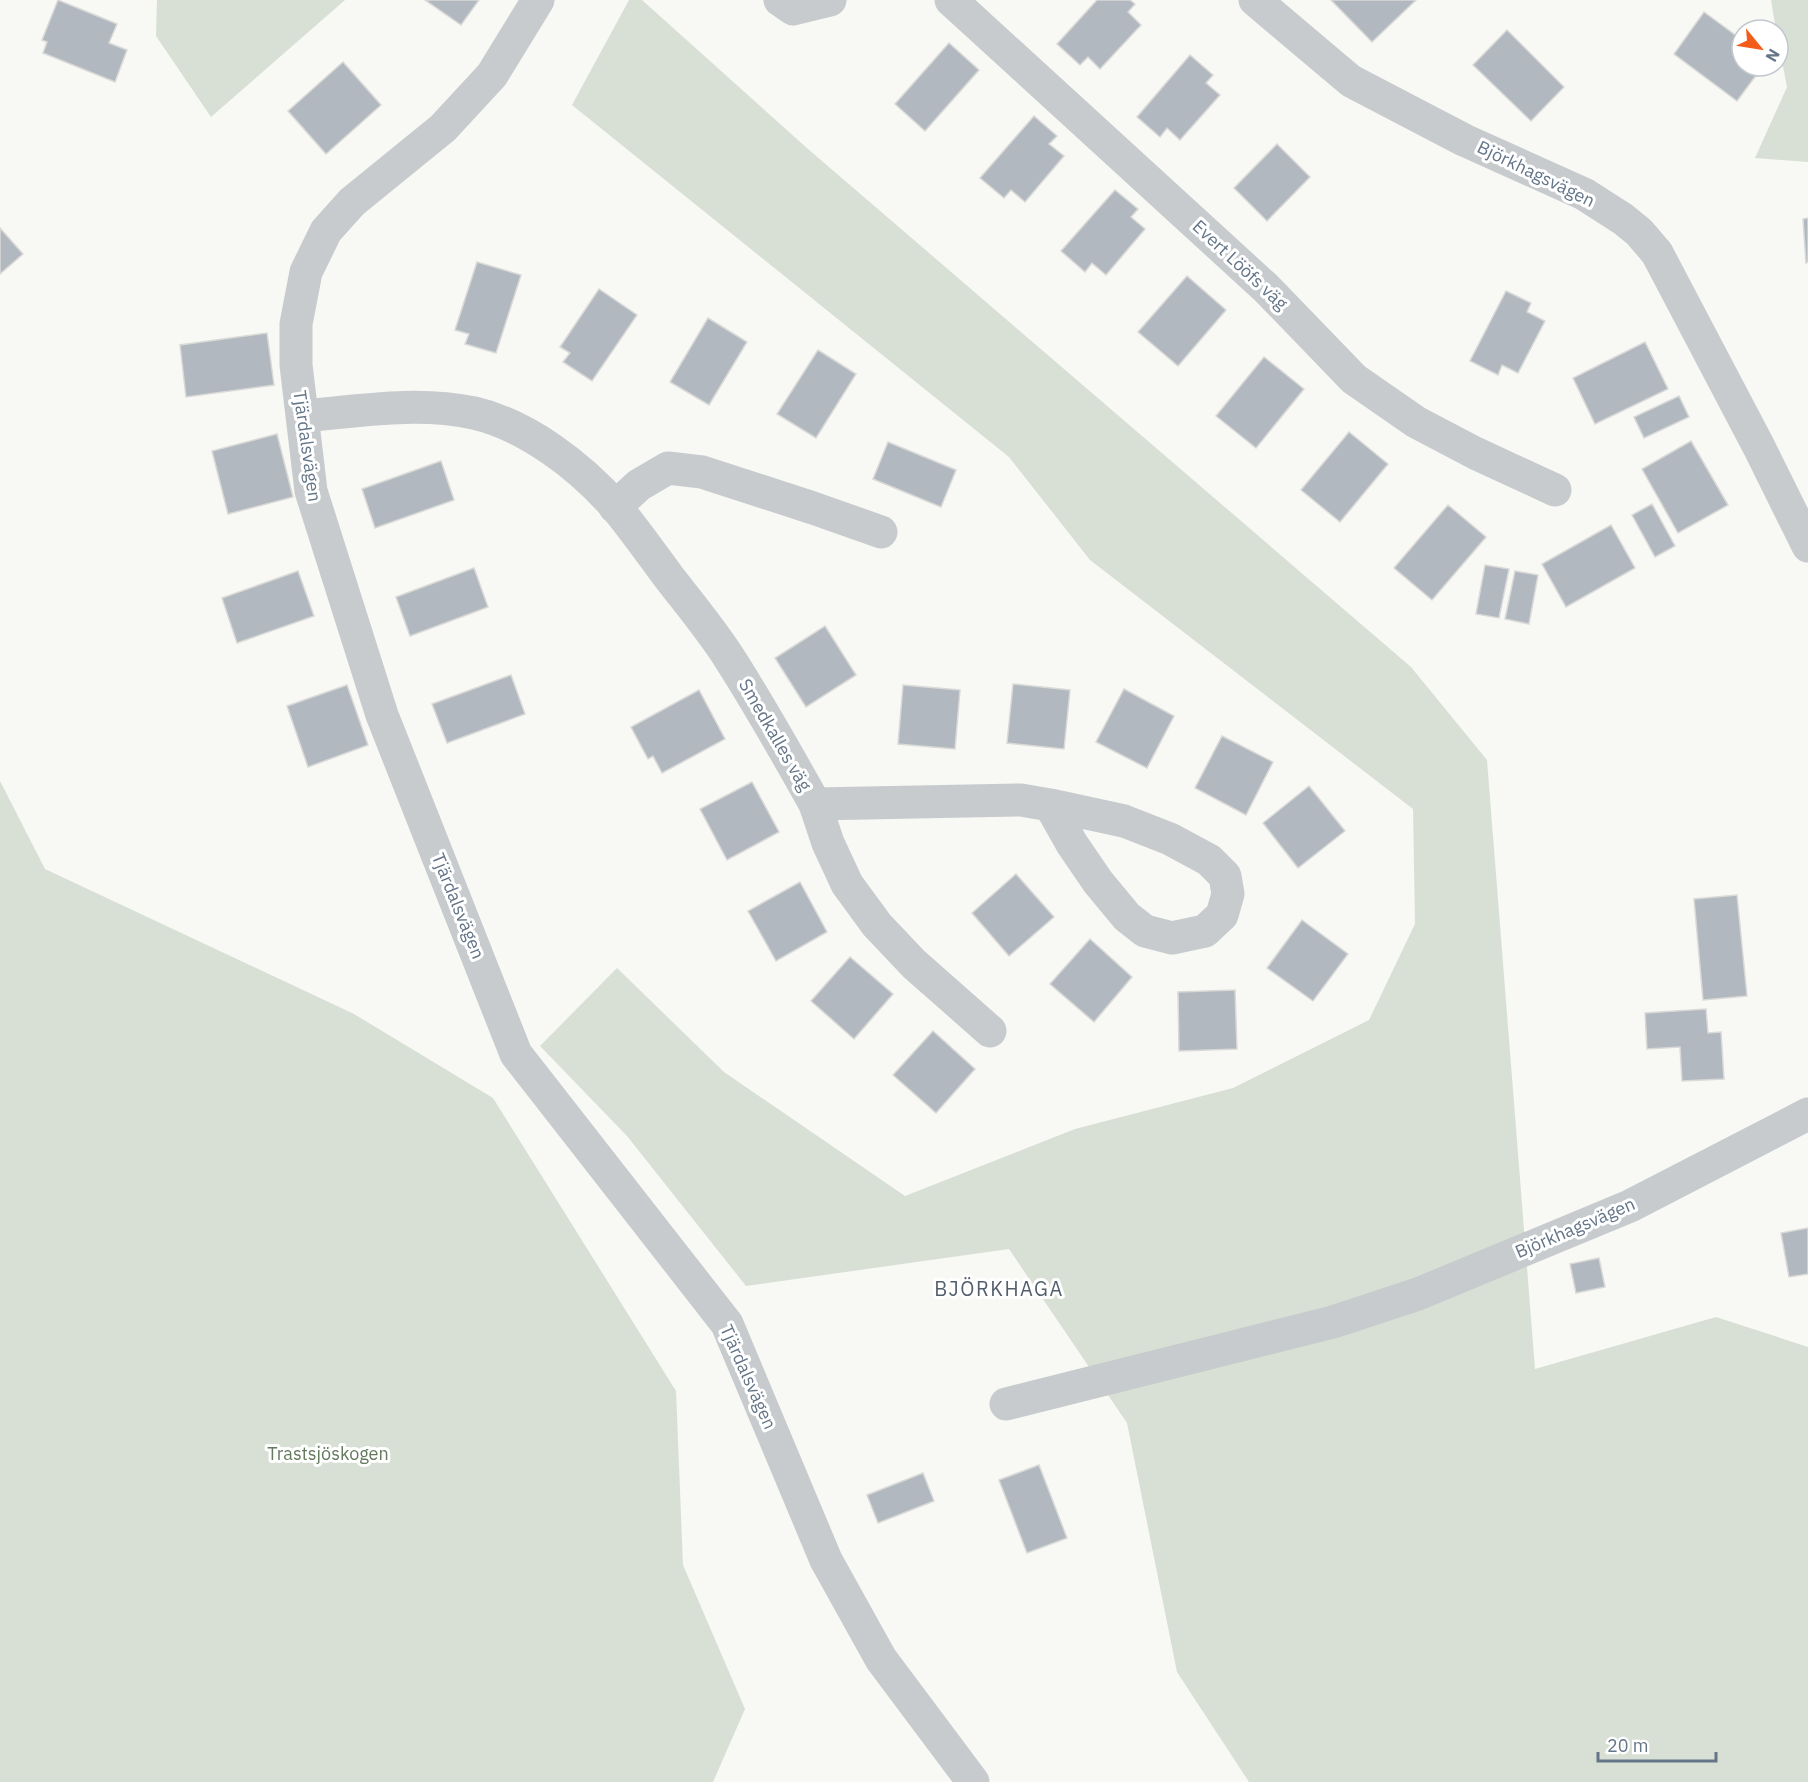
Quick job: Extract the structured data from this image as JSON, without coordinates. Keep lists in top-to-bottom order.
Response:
{
  "streets": {
    "street": [
      "Björkhagsvägen",
      "Evert Lööfs väg",
      "Tjärdalsvägen",
      "Smedkalles väg"
    ]
  },
  "crossings": [
    ["Tjärdalsvägen", "Smedkalles väg"]
  ],
  "districts": ["BJÖRKHAGA"],
  "parks": ["Trastsjöskogen"],
  "scale_bar": "20 m",
  "north": "bottom right"
}
